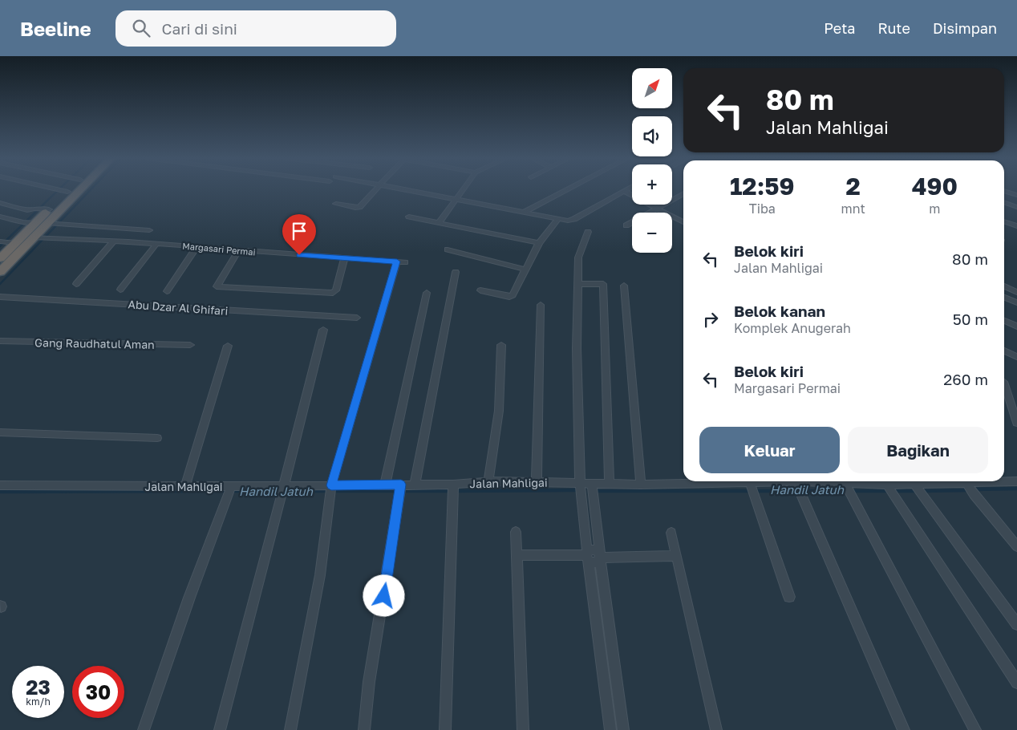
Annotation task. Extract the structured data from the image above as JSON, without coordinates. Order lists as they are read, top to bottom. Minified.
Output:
{"streets":{"street":["Margasari Permai","Abu Dzar Al Ghifari","Gang Raudhatul Aman","Jalan Mahligai"]},"crossings":[["Margasari Permai","Jalan Mahligai"]],"water":["Handil Jatuh"],"north":"top right","page":{"header":"Beeline","search":"Cari di sini","nav":["Peta","Rute","Disimpan"],"map_buttons":["+","−"],"turn":["80 m","Jalan Mahligai"],"eta":["12:59","Tiba","2","mnt","490","m"],"list":[{"name":"Belok kiri","note":"Jalan Mahligai","value":"80 m"},{"name":"Belok kanan","note":"Komplek Anugerah","value":"50 m"},{"name":"Belok kiri","note":"Margasari Permai","value":"260 m"}],"buttons":["Keluar","Bagikan"],"speed":"23 km/h","limit":"30"}}
